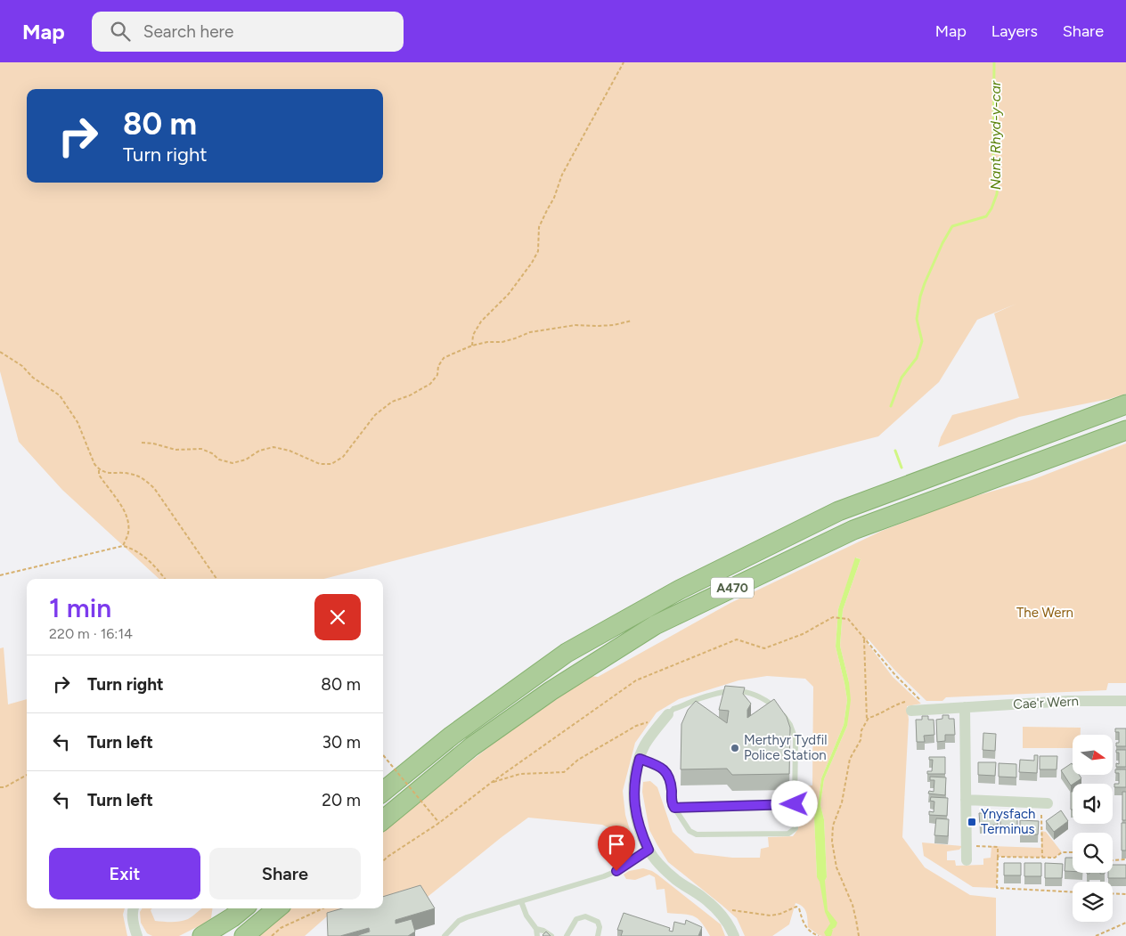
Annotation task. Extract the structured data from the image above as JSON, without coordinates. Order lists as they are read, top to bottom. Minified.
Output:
{"streets":{"highway":["A470"],"street":["Cae'r Wern"]},"water":["Nant Rhyd-y-car"],"parks":["The Wern"],"places":{"other":["Merthyr Tydfil Police Station"],"transit":["Ynysfach Terminus"]},"north":"right","page":{"header":"Map","search":"Search here","nav":["Map","Layers","Share"],"turn":["80 m","Turn right"],"heading":["1 min","220 m · 16:14"],"list":[{"name":"Turn right","value":"80 m"},{"name":"Turn left","value":"30 m"},{"name":"Turn left","value":"20 m"}],"buttons":["Exit","Share"]}}
